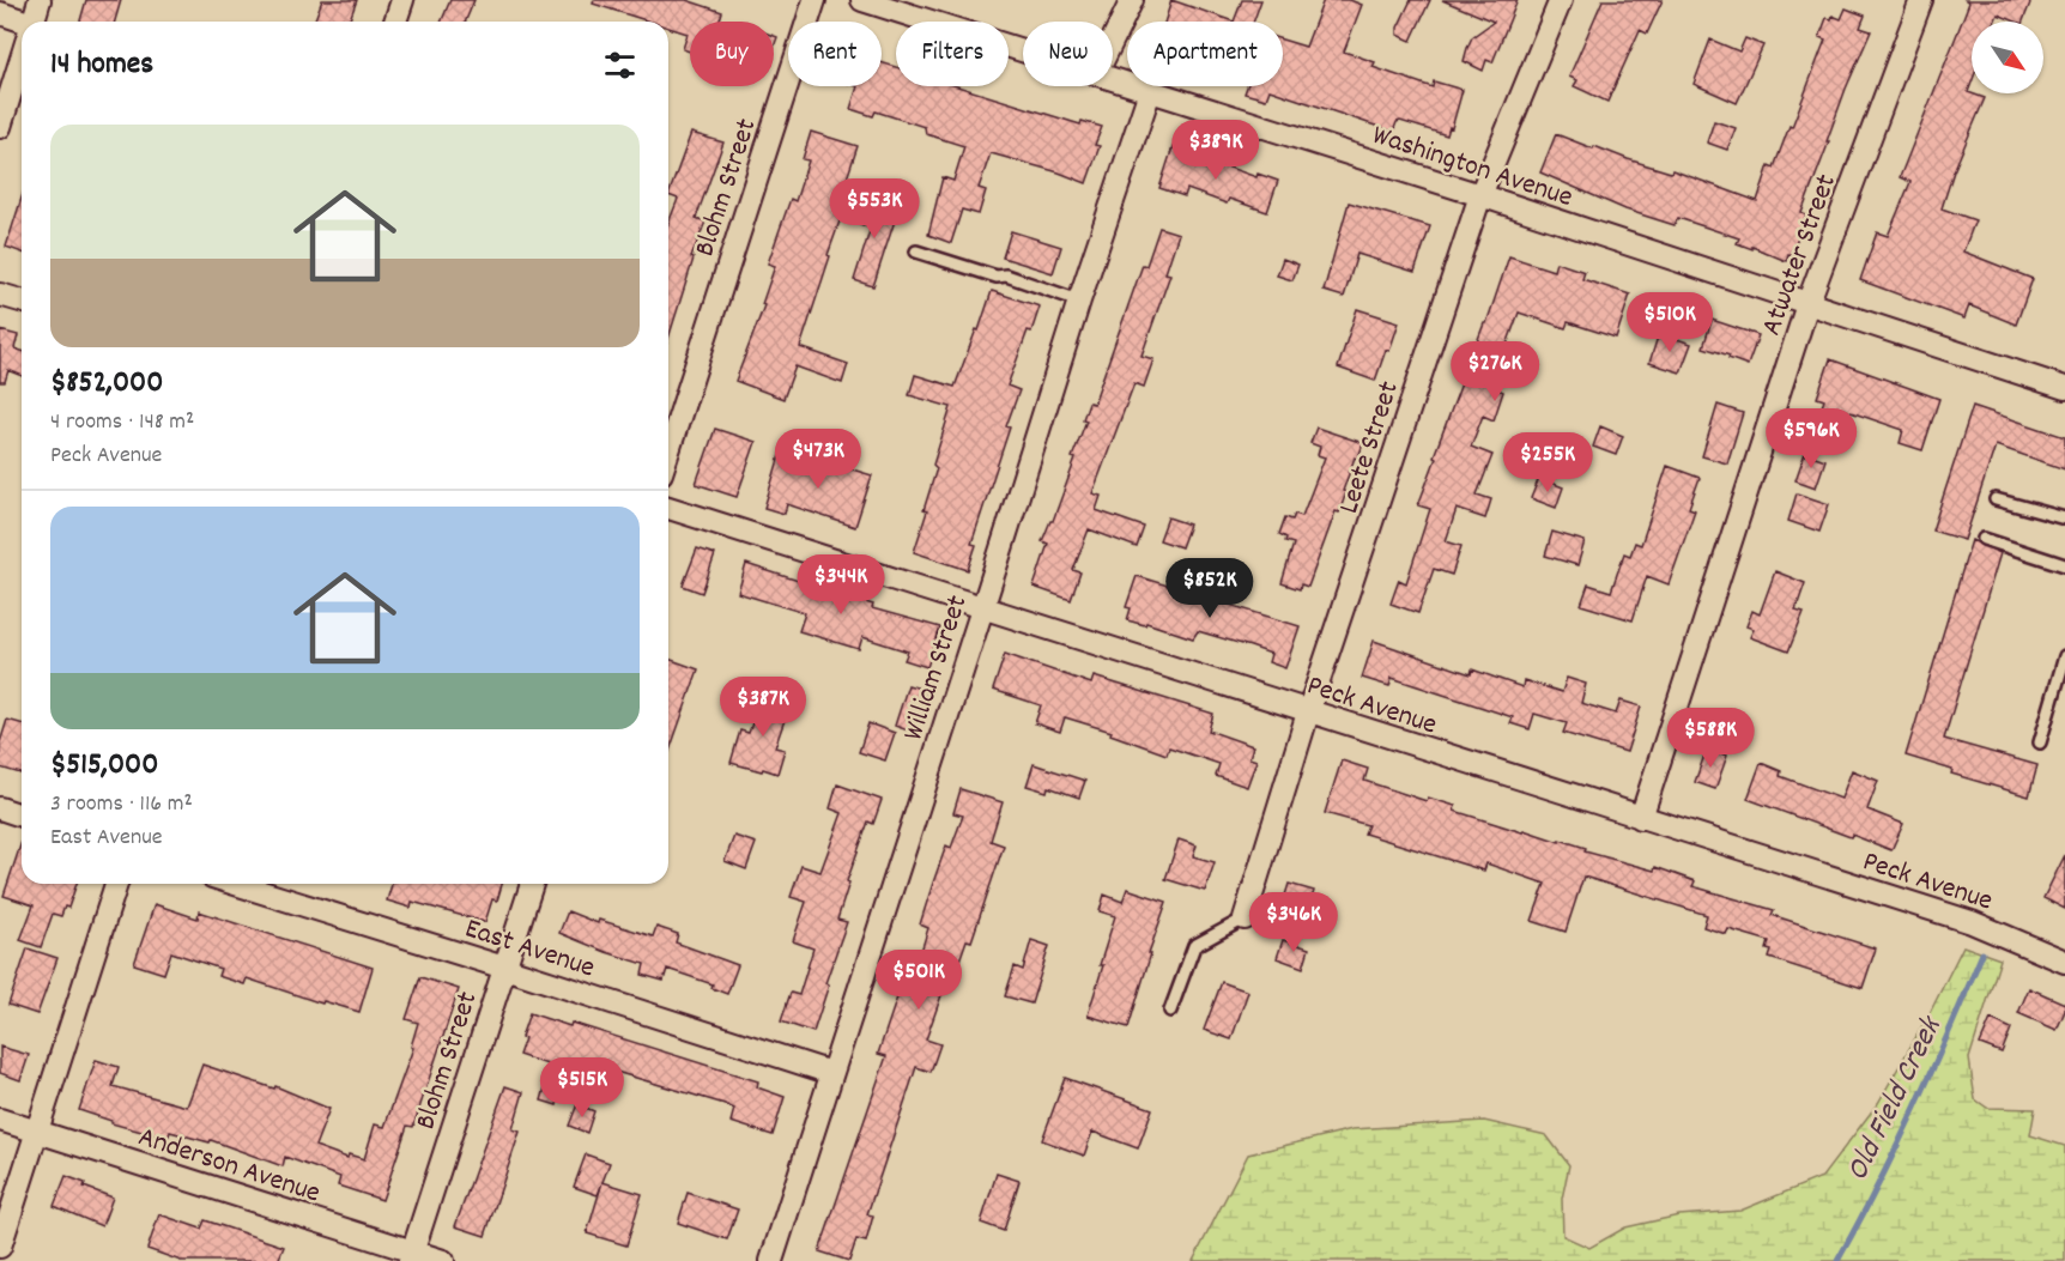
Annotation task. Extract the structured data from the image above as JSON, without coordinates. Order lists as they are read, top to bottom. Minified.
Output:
{"streets":{"street":["Washington Avenue","Blohm Street","Atwater Street","Leete Street","William Street","Peck Avenue","East Avenue","Anderson Avenue"]},"crossings":[["Washington Avenue","Atwater Street"],["Washington Avenue","Leete Street"],["Washington Avenue","William Street"],["Blohm Street","East Avenue"],["Blohm Street","Anderson Avenue"],["Atwater Street","Peck Avenue"],["Leete Street","Peck Avenue"],["William Street","Peck Avenue"],["William Street","East Avenue"]],"water":["Old Field Creek"],"north":"bottom right","page":{"chip":["Buy","Rent","Filters","New","Apartment"],"heading":"14 homes","list":[{"name":"$852,000","note":"4 rooms · 148 m² · Peck Avenue"},{"name":"$515,000","note":"3 rooms · 116 m² · East Avenue"}],"price":["$389K","$553K","$510K","$276K","$596K","$473K","$255K","$344K","$852K","$387K","$588K","$346K","$501K","$515K"]}}
